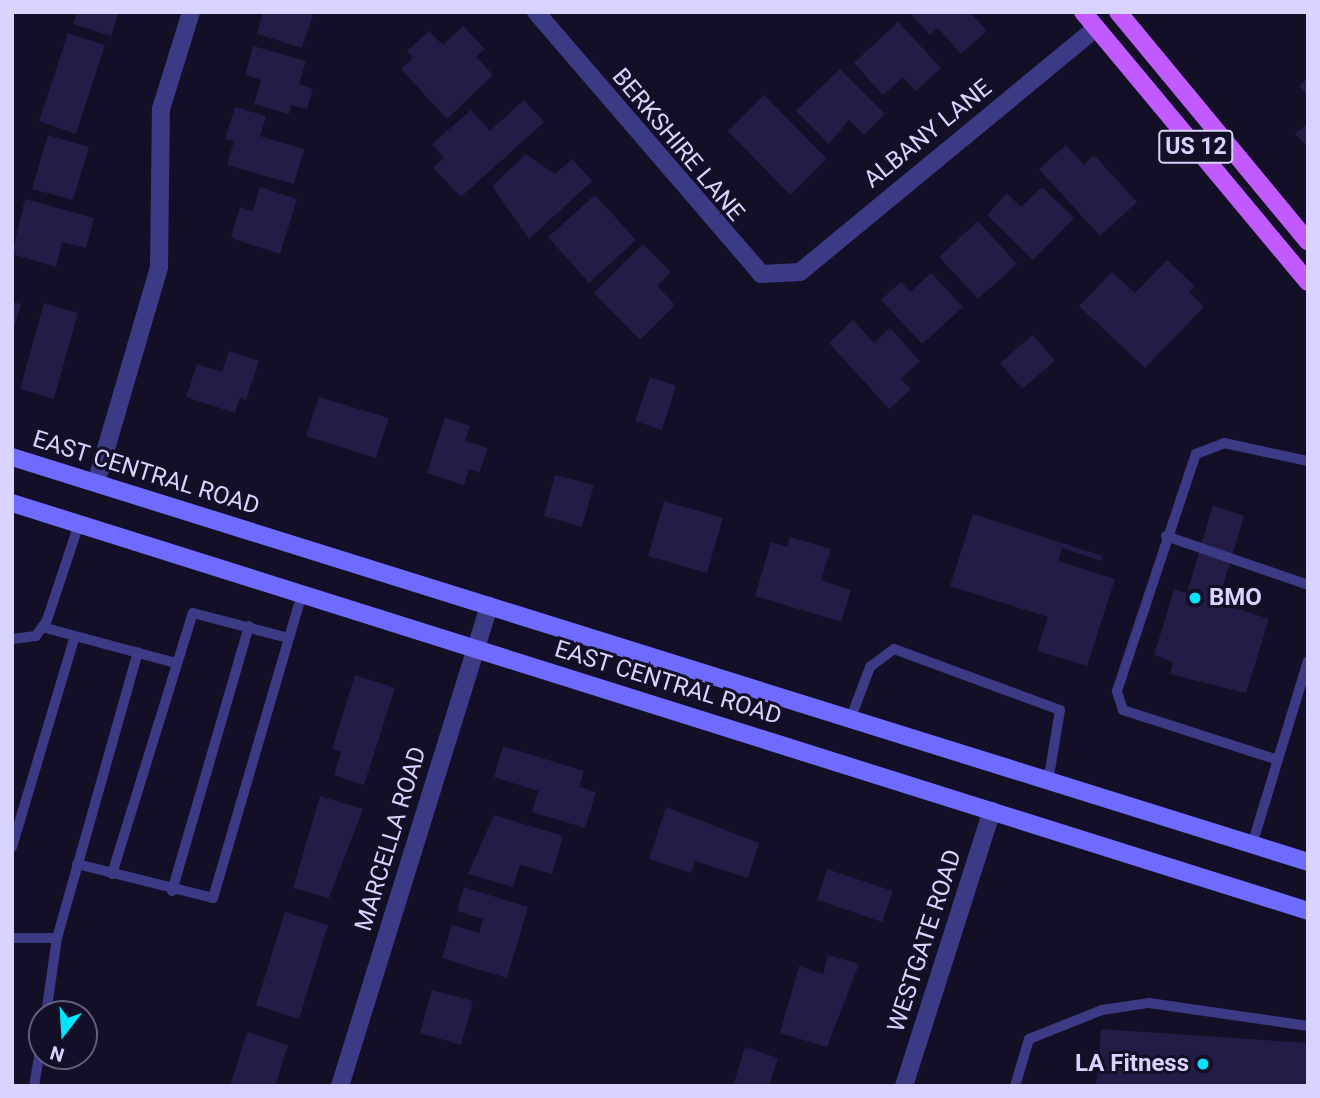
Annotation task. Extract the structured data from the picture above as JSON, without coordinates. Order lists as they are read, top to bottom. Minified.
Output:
{"streets":{"main road":["US 12","EAST CENTRAL ROAD"],"street":["ALBANY LANE","BERKSHIRE LANE","MARCELLA ROAD","WESTGATE ROAD"]},"crossings":[["ALBANY LANE","BERKSHIRE LANE"],["EAST CENTRAL ROAD","MARCELLA ROAD"],["EAST CENTRAL ROAD","WESTGATE ROAD"]],"places":["BMO","LA Fitness"],"north":"bottom"}
